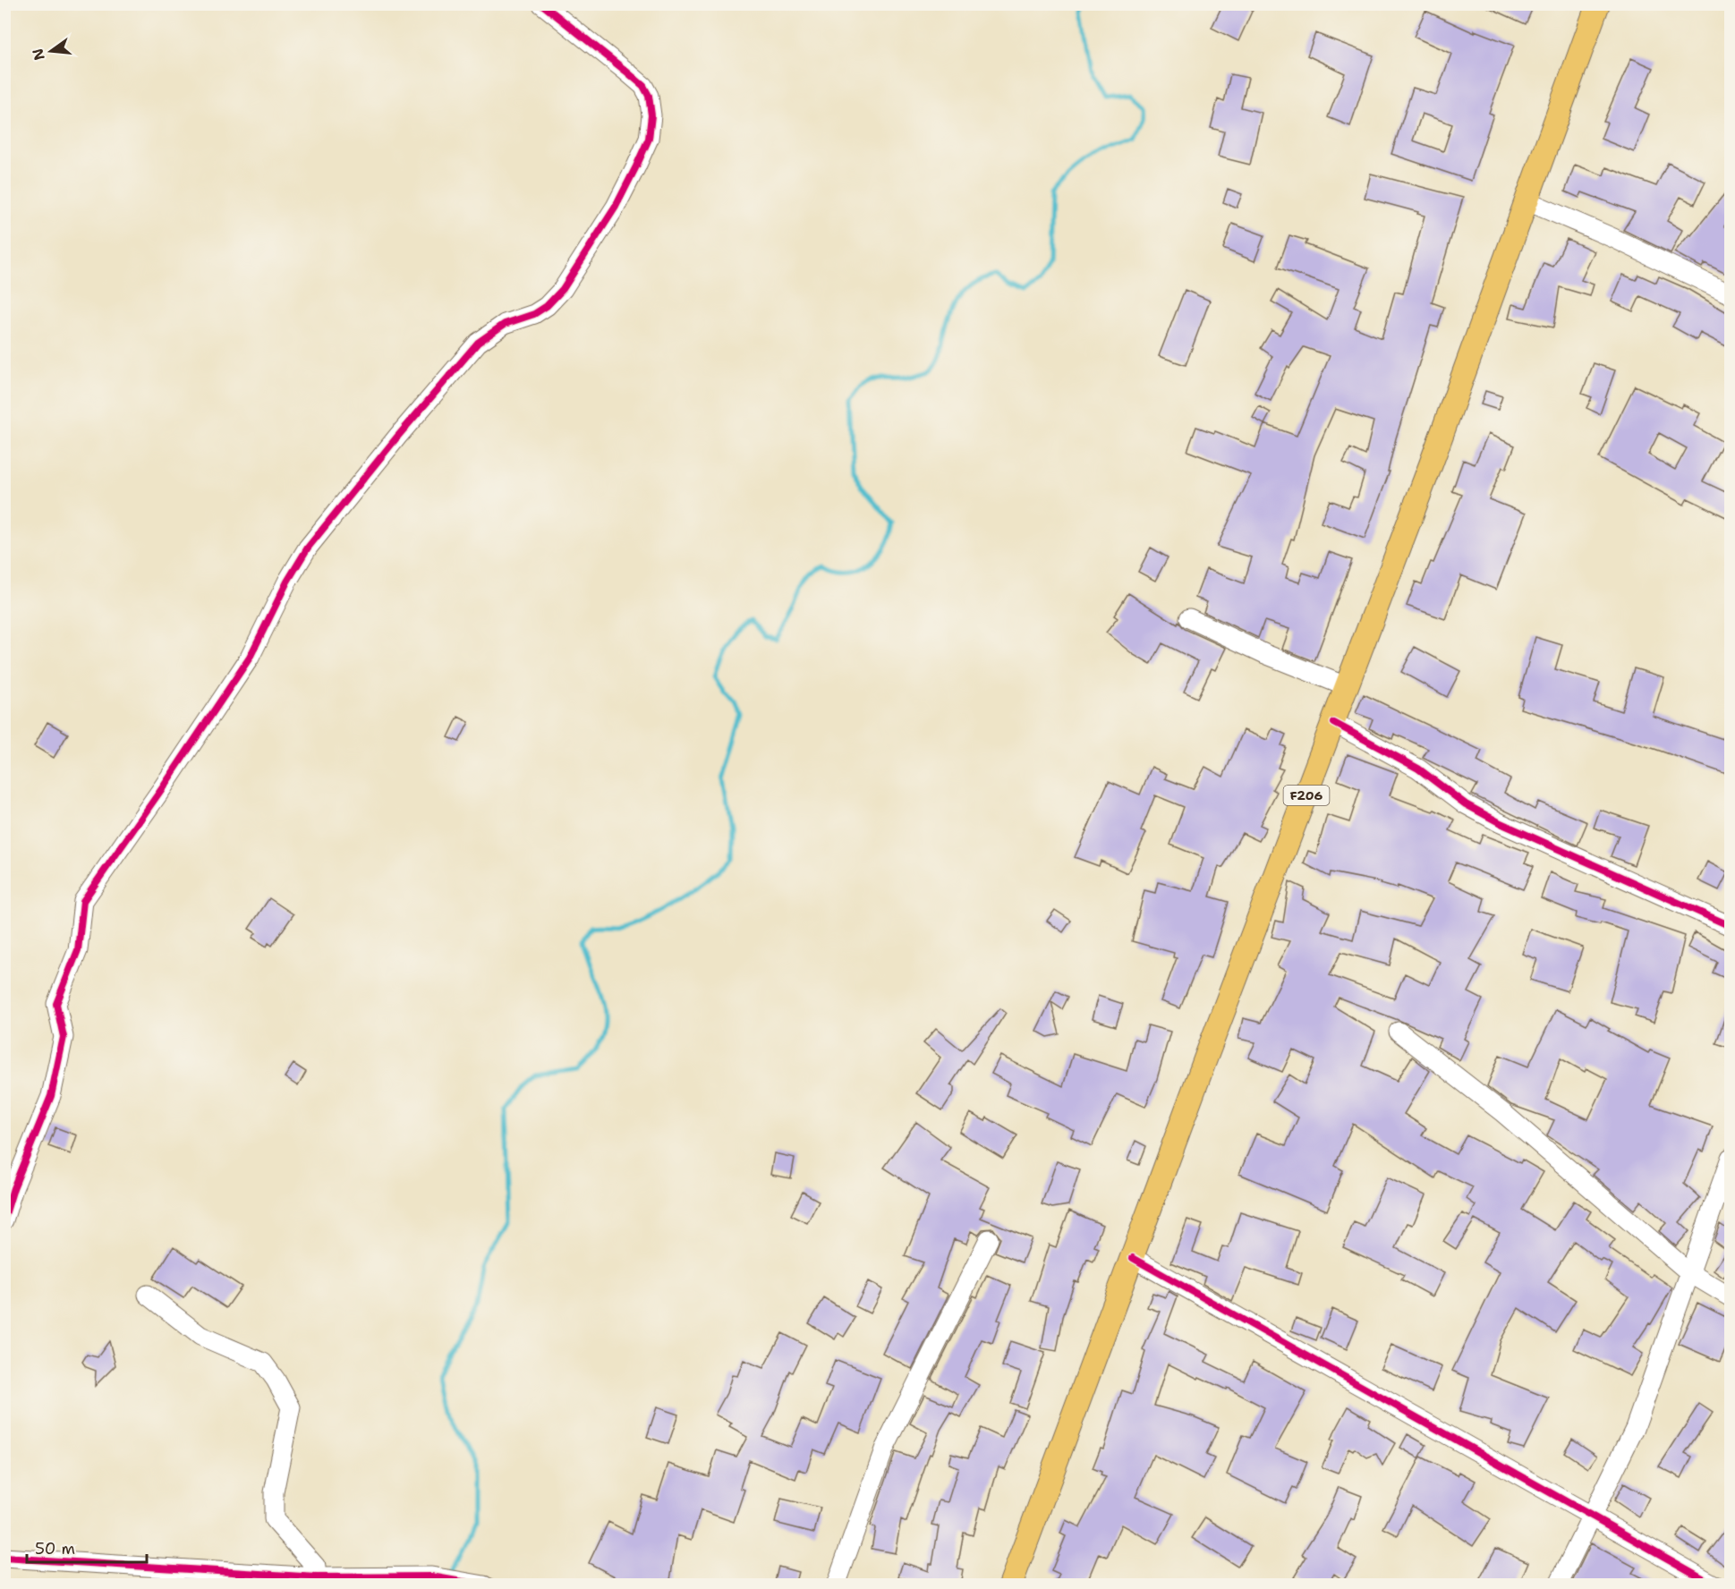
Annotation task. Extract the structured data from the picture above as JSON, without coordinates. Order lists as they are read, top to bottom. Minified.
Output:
{"streets":{"main road":["F206"]},"scale_bar":"50 m","north":"left"}
